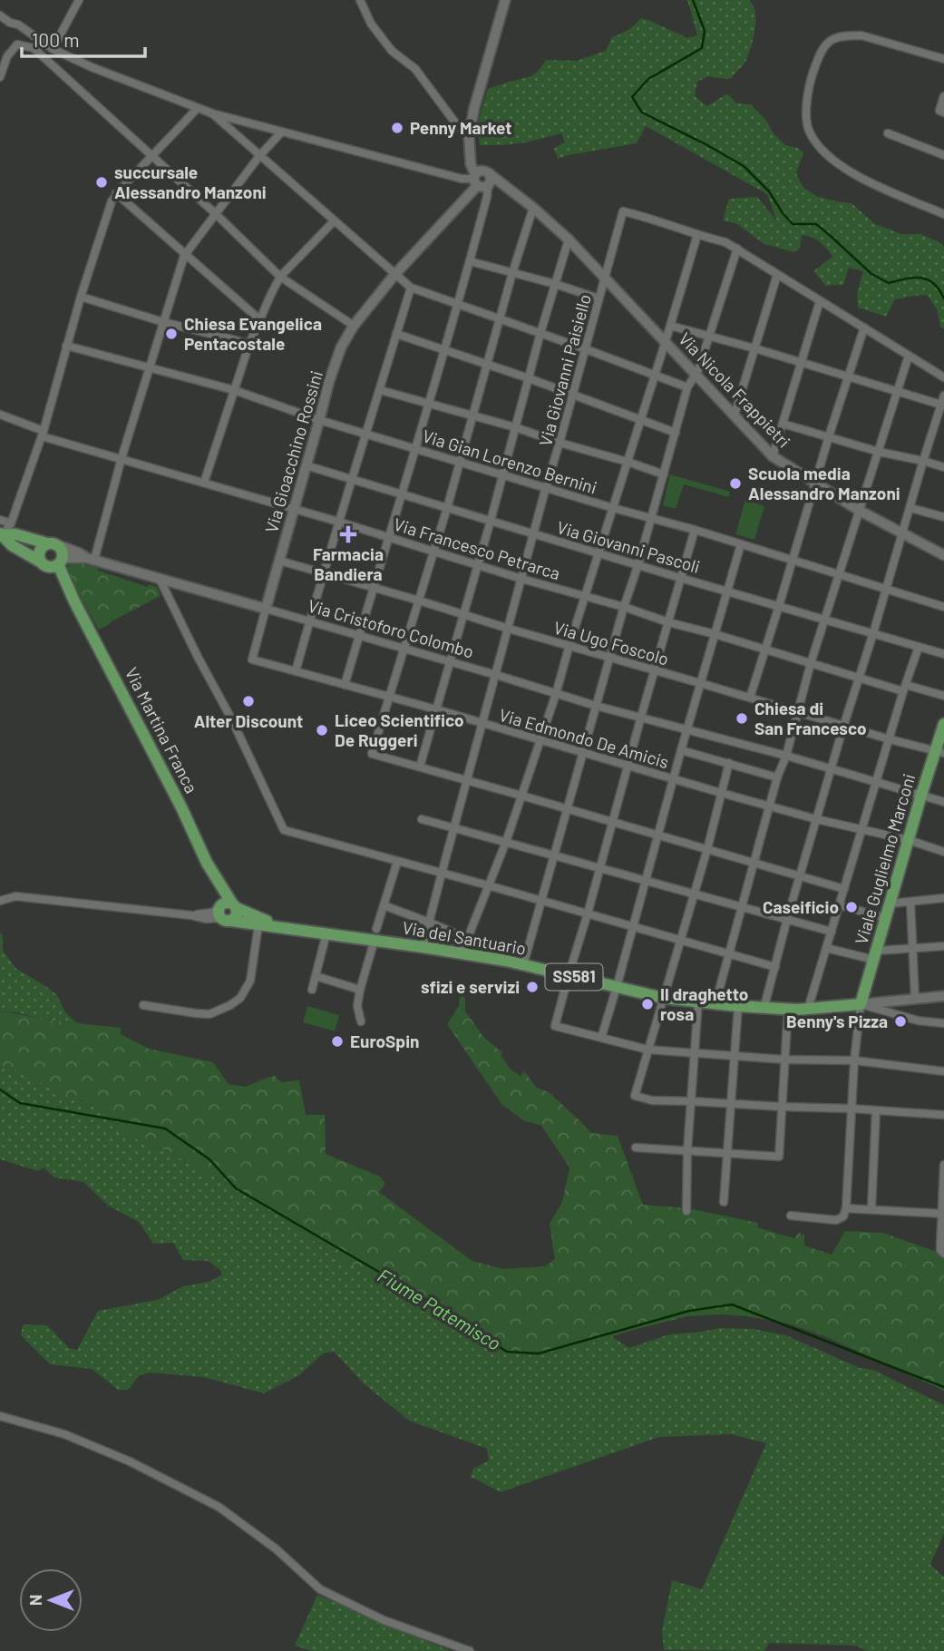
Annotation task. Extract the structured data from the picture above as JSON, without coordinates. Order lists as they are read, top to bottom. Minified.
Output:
{"streets":{"main road":["Via Martina Franca","Viale Guglielmo Marconi","Via del Santuario","SS581"],"street":["Via Giovanni Paisiello","Via Nicola Frappietri","Via Gioacchino Rossini","Via Gian Lorenzo Bernini","Via Giovanni Pascoli","Via Francesco Petrarca","Via Cristoforo Colombo","Via Ugo Foscolo","Via Edmondo De Amicis"]},"crossings":[["Via Giovanni Paisiello","Via Nicola Frappietri"],["Via Giovanni Paisiello","Via Gian Lorenzo Bernini"],["Via Giovanni Paisiello","Via Giovanni Pascoli"],["Via Giovanni Paisiello","Via Francesco Petrarca"],["Via Giovanni Paisiello","Via Cristoforo Colombo"],["Via Giovanni Paisiello","Via Ugo Foscolo"],["Via Giovanni Paisiello","Via Edmondo De Amicis"],["Via Giovanni Paisiello","Via del Santuario"],["Via Nicola Frappietri","Via Gioacchino Rossini"],["Via Gioacchino Rossini","Via Gian Lorenzo Bernini"],["Via Gioacchino Rossini","Via Giovanni Pascoli"],["Via Gioacchino Rossini","Via Francesco Petrarca"],["Via Gioacchino Rossini","Via Cristoforo Colombo"],["Via Gioacchino Rossini","Via Ugo Foscolo"],["Via Gioacchino Rossini","Via Edmondo De Amicis"],["Via Cristoforo Colombo","Via Martina Franca"],["Via Cristoforo Colombo","Viale Guglielmo Marconi"],["Via Ugo Foscolo","Viale Guglielmo Marconi"],["Via Martina Franca","Via del Santuario"],["Via Edmondo De Amicis","Viale Guglielmo Marconi"],["Viale Guglielmo Marconi","Via del Santuario"]],"water":["Fiume Patemisco"],"places":{"other":["Penny Market","succursale Alessandro Manzoni","Chiesa Evangelica Pentacostale","Scuola media Alessandro Manzoni","Alter Discount","Chiesa di San Francesco","Liceo Scientifico De Ruggeri","Caseificio","sfizi e servizi","Il draghetto rosa","Benny's Pizza","EuroSpin"],"health":["Farmacia Bandiera"]},"scale_bar":"100 m","north":"left"}
